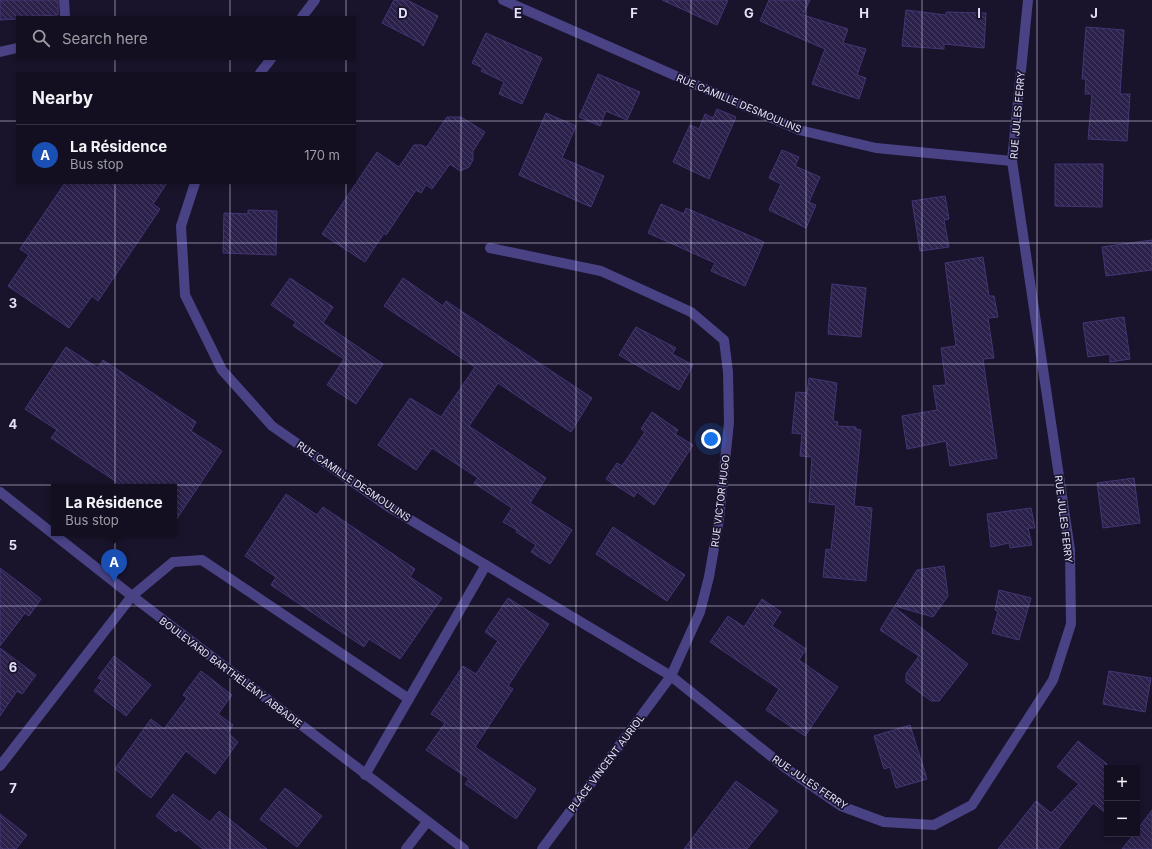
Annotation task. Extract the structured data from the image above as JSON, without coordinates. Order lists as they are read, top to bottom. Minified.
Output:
{"streets":{"street":["RUE CAMILLE DESMOULINS","RUE JULES FERRY","RUE VICTOR HUGO","BOULEVARD BARTHÉLÉMY ABBADIE","PLACE VINCENT AURIOL"]},"crossings":[["RUE CAMILLE DESMOULINS","RUE JULES FERRY"],["RUE CAMILLE DESMOULINS","RUE VICTOR HUGO"],["RUE CAMILLE DESMOULINS","PLACE VINCENT AURIOL"],["RUE JULES FERRY","RUE VICTOR HUGO"],["RUE JULES FERRY","PLACE VINCENT AURIOL"],["RUE VICTOR HUGO","PLACE VINCENT AURIOL"]],"page":{"search":"Search here","heading":"Nearby","list":[{"mark":"A","name":"La Résidence","note":"Bus stop","value":"170 m"}],"popup":["La Résidence","Bus stop"],"pins":"A","map_buttons":["+","−"]},"grid":{"columns":["D","E","F","G","H","I","J"],"rows":["3","4","5","6","7"]}}
